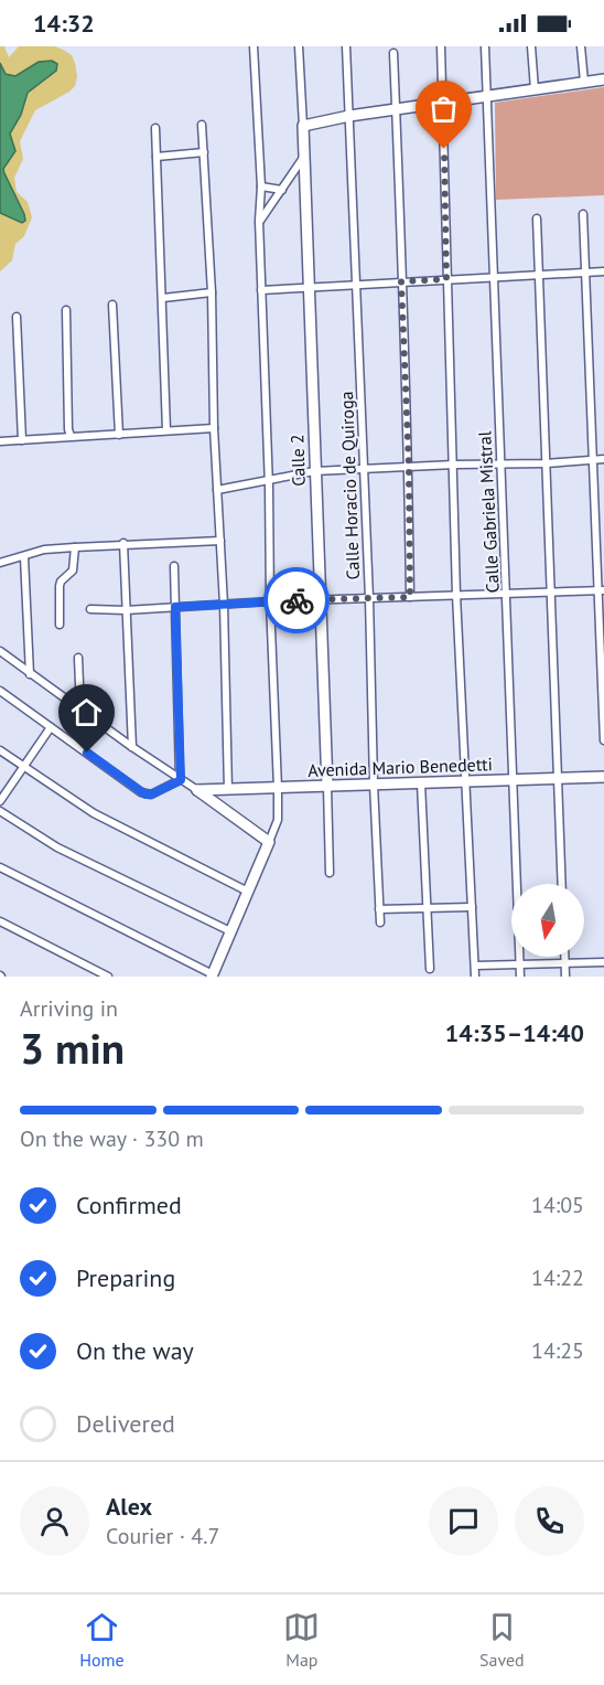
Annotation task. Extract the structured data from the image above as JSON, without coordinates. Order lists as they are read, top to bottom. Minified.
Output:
{"streets":{"street":["Calle 2","Calle Horacio de Quiroga","Calle Gabriela Mistral","Avenida Mario Benedetti"]},"crossings":[["Calle 2","Avenida Mario Benedetti"],["Calle Horacio de Quiroga","Avenida Mario Benedetti"],["Calle Gabriela Mistral","Avenida Mario Benedetti"]],"north":"bottom","page":{"status":"14:32","heading":["3 min","Arriving in","14:35–14:40"],"panel":["Alex","Courier · 4.7"],"bar":"On the way · 330 m","list":[["Confirmed","14:05"],["Preparing","14:22"],["On the way","14:25"],"Delivered"],"tabs":["Home","Map","Saved"]}}
